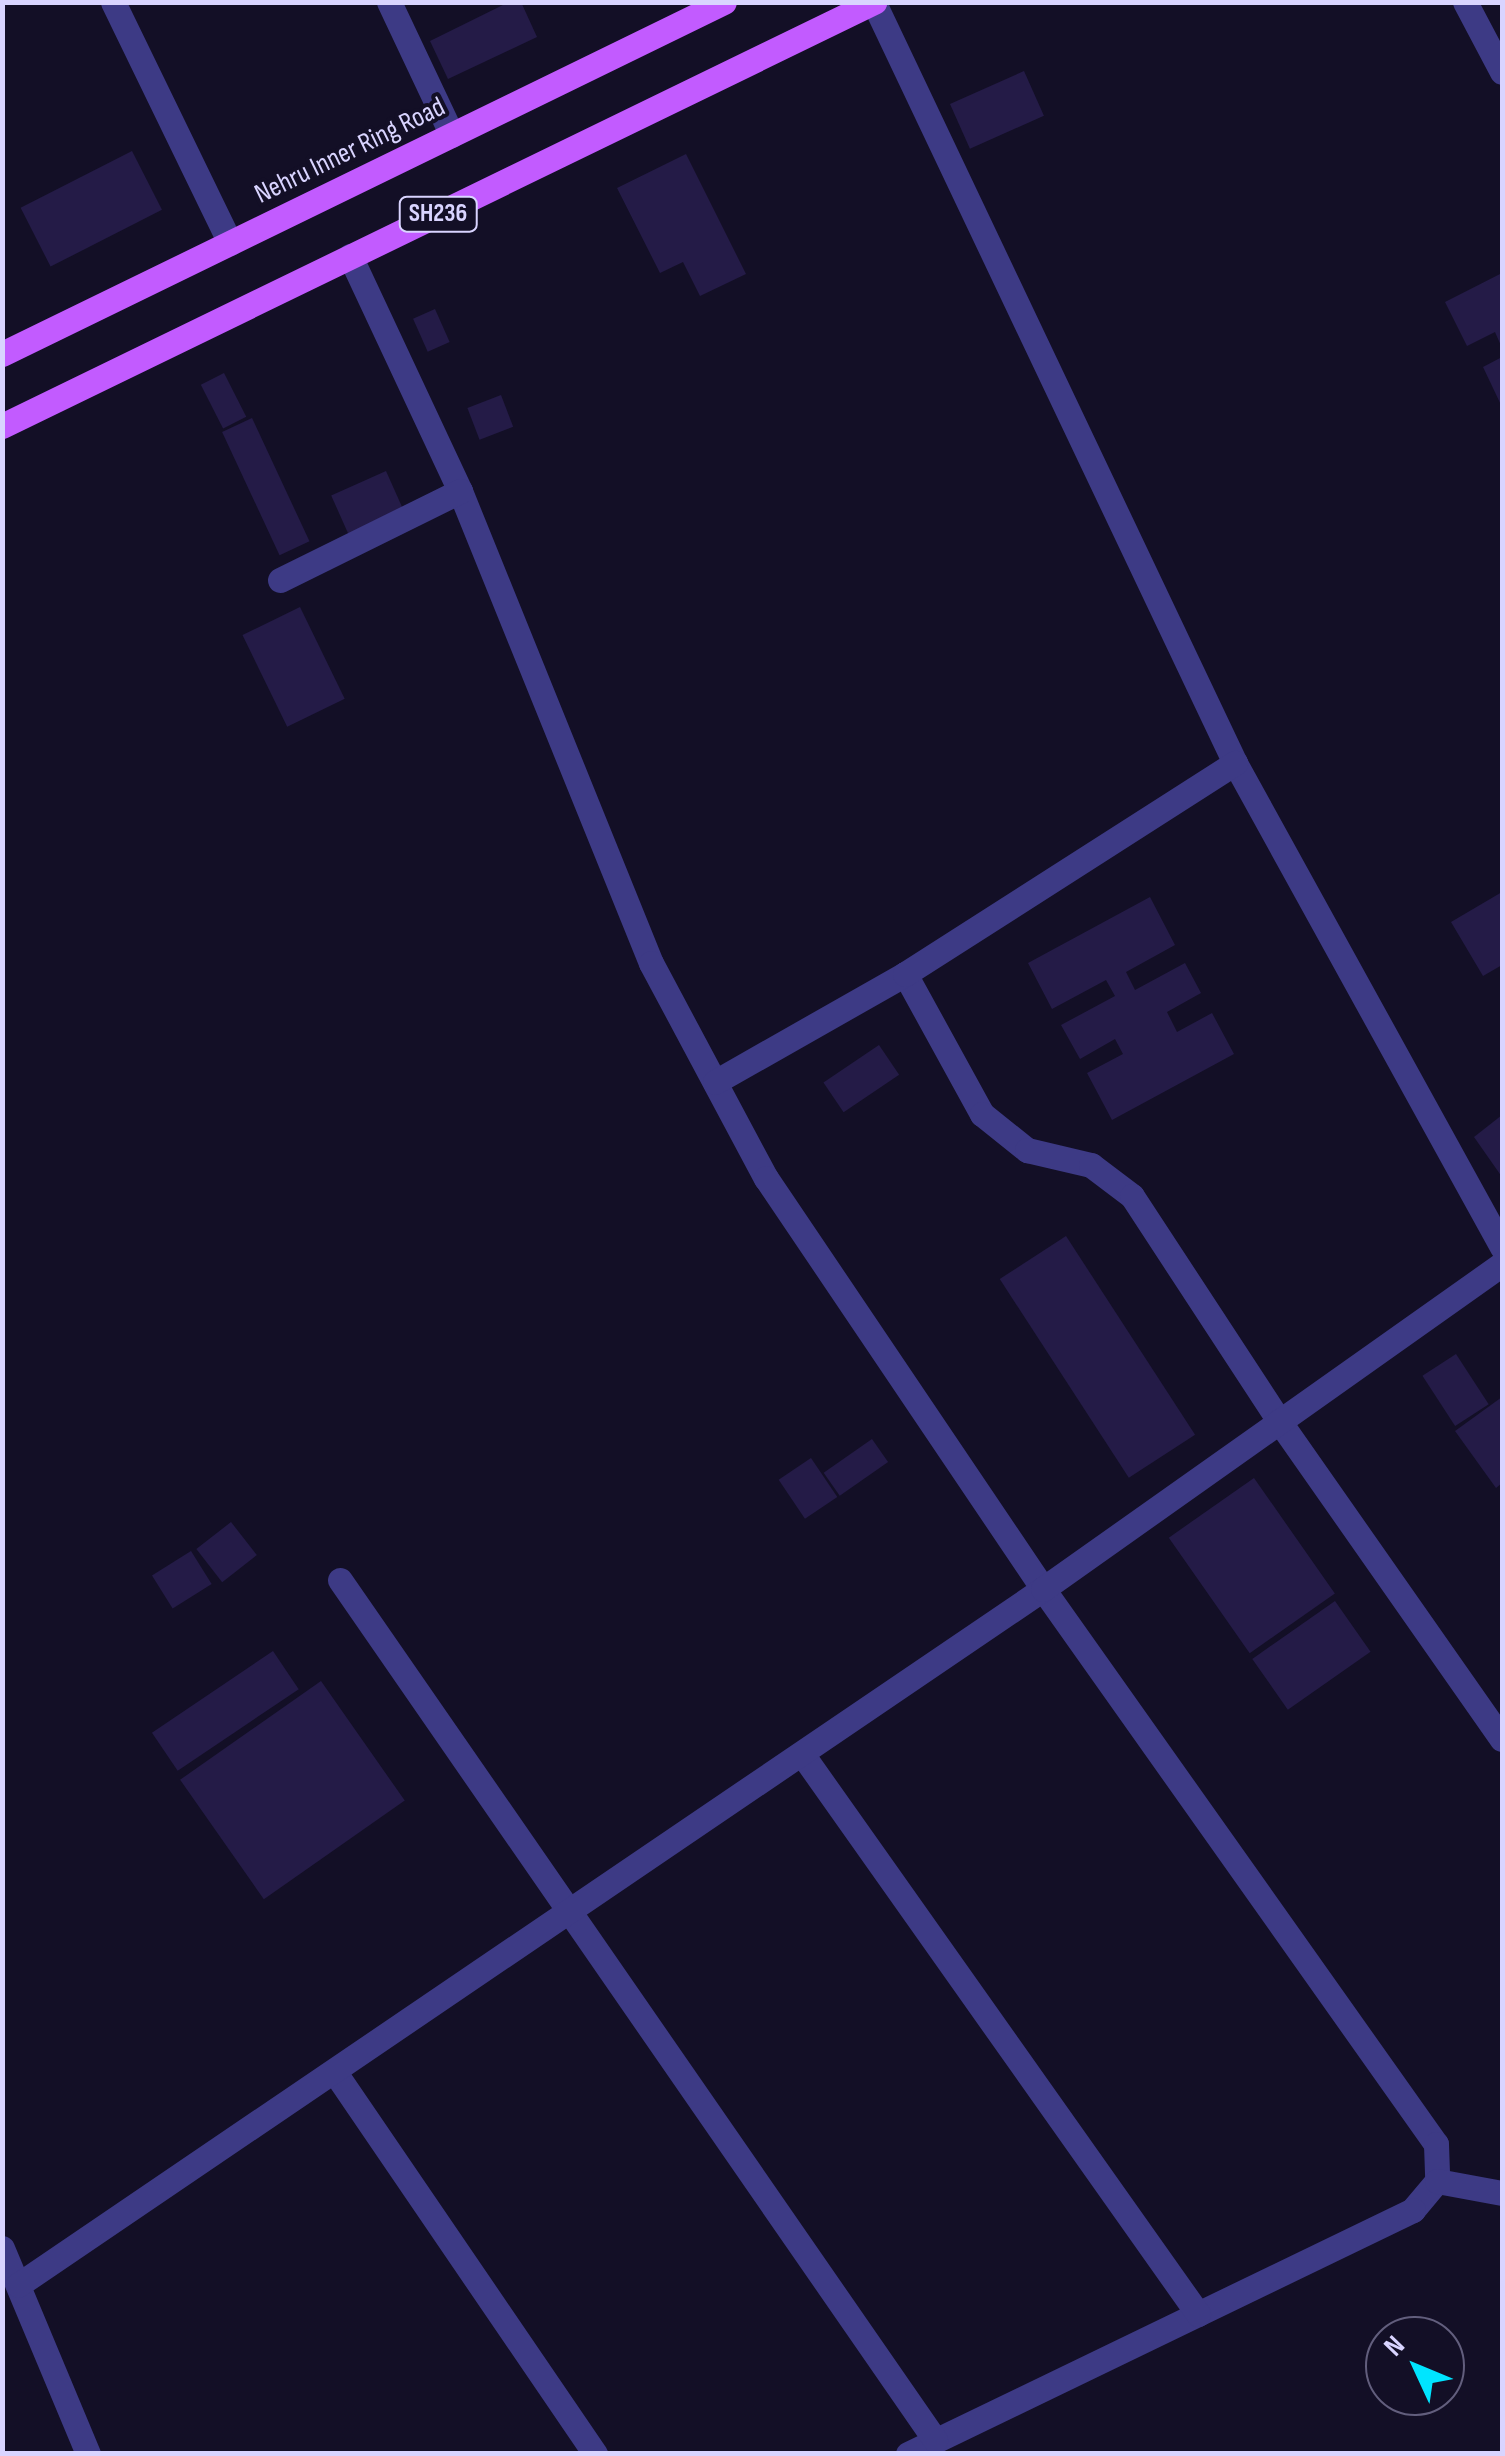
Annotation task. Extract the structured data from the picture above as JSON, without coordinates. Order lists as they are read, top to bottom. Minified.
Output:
{"streets":{"main road":["Nehru Inner Ring Road","SH236"]},"north":"top left"}
